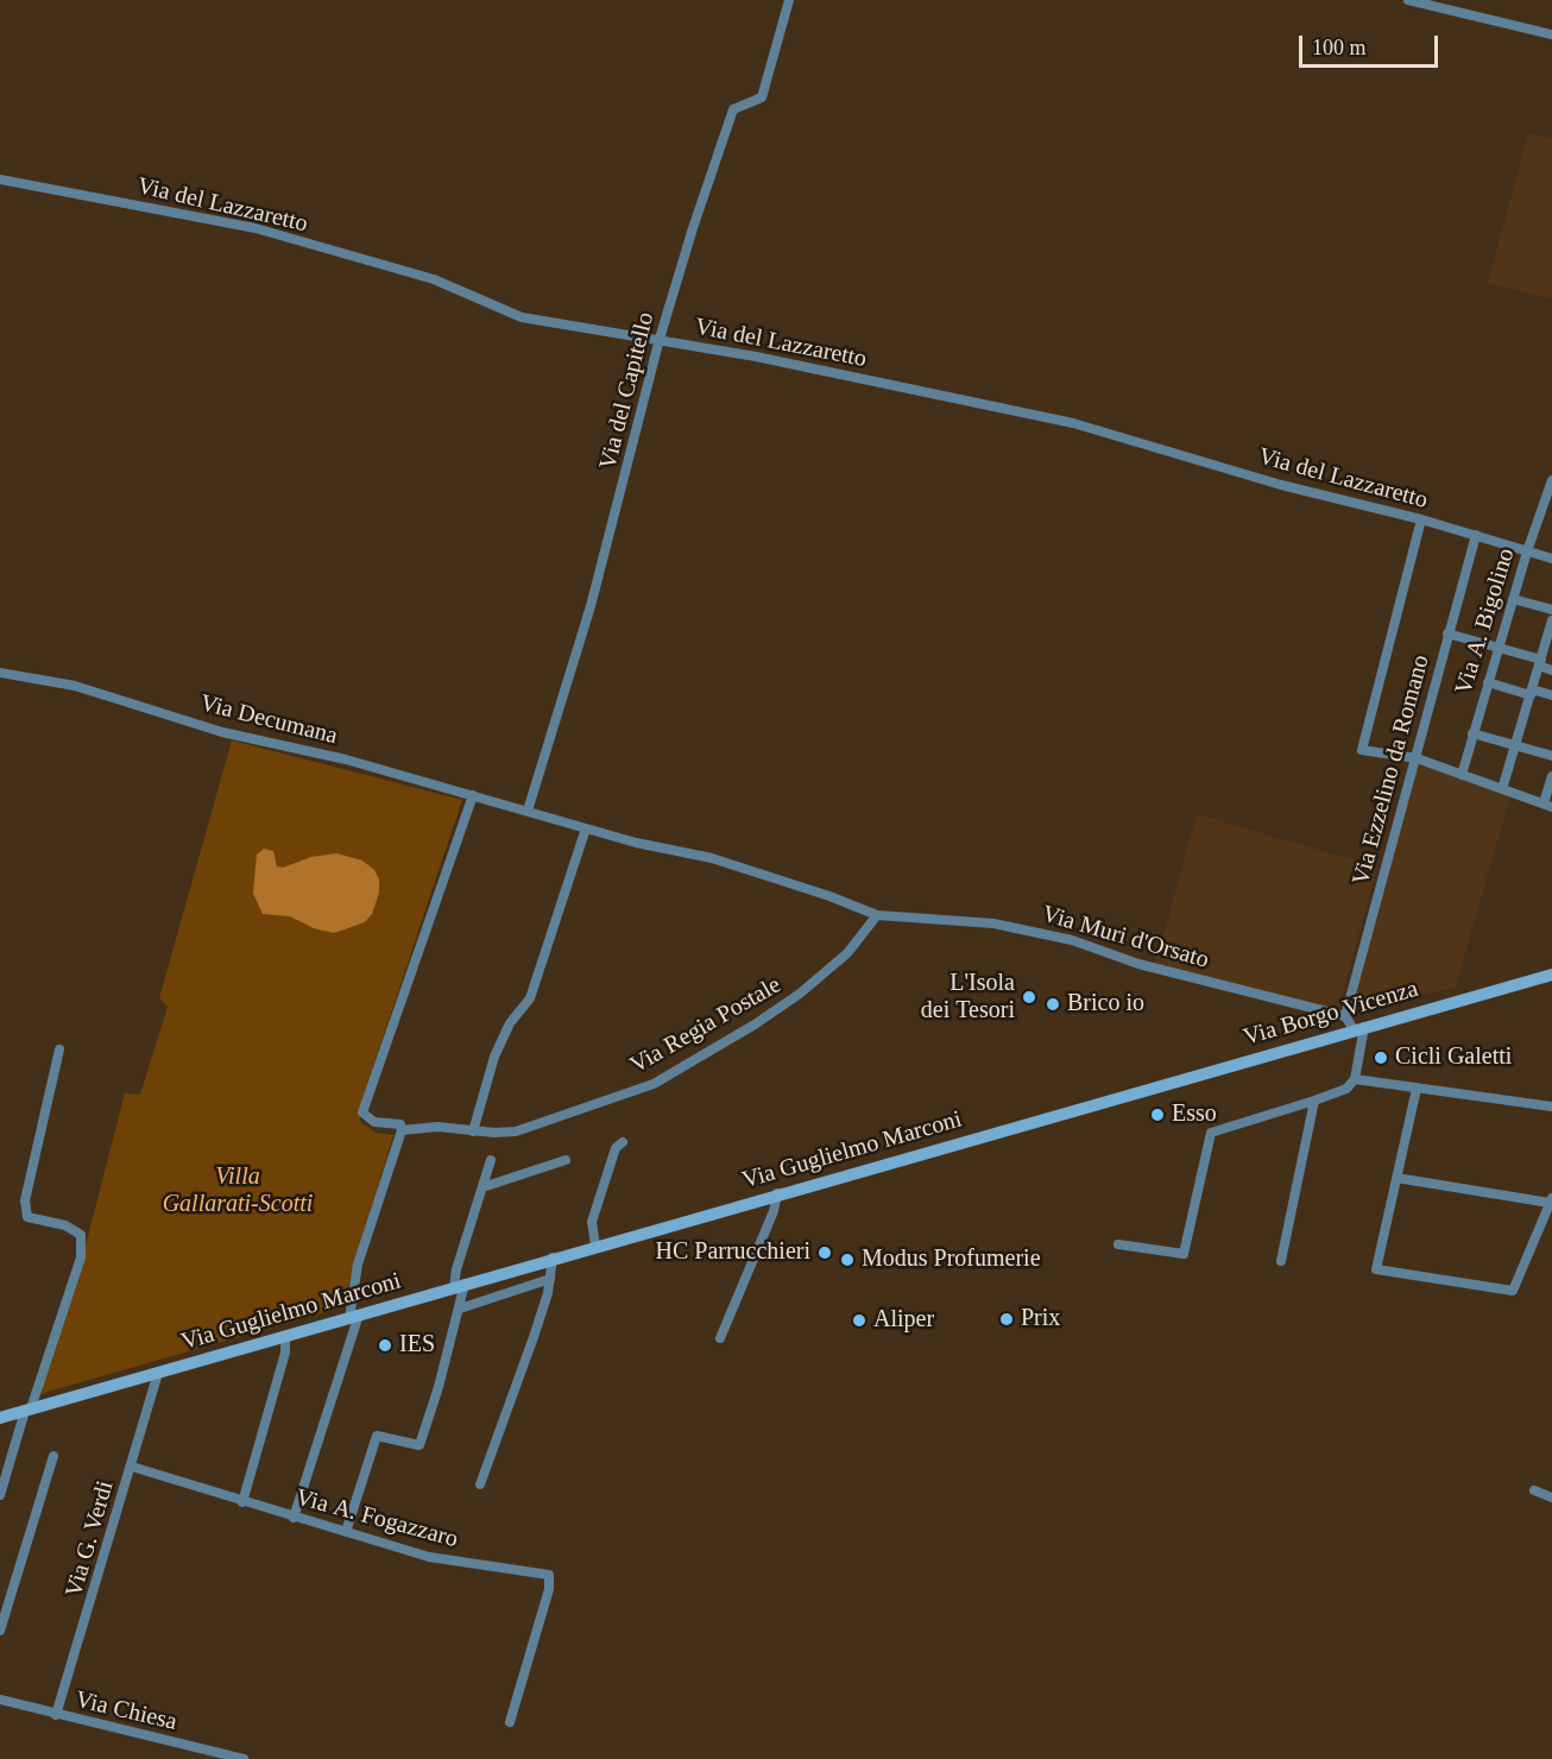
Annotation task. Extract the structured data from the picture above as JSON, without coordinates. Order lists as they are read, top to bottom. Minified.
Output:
{"streets":{"street":["Via del Lazzaretto","Via del Capitello","Via A. Bigolino","Via Decumana","Via Ezzelino da Romano","Via Muri d'Orsato","Via Borgo Vicenza","Via Regia Postale","Via Guglielmo Marconi","Via A. Fogazzaro","Via G. Verdi","Via Chiesa"]},"crossings":[["Via del Lazzaretto","Via del Capitello"],["Via del Lazzaretto","Via A. Bigolino"],["Via del Lazzaretto","Via Ezzelino da Romano"],["Via del Capitello","Via Decumana"],["Via Decumana","Via Muri d'Orsato"],["Via Decumana","Via Regia Postale"],["Via Ezzelino da Romano","Via Muri d'Orsato"],["Via Muri d'Orsato","Via Regia Postale"],["Via Borgo Vicenza","Via Guglielmo Marconi"],["Via Guglielmo Marconi","Via G. Verdi"],["Via A. Fogazzaro","Via G. Verdi"],["Via G. Verdi","Via Chiesa"]],"parks":["Villa Gallarati-Scotti"],"places":["L'Isola dei Tesori","Brico io","Cicli Galetti","Esso","HC Parrucchieri","Modus Profumerie","Prix","Aliper","IES"],"scale_bar":"100 m"}
